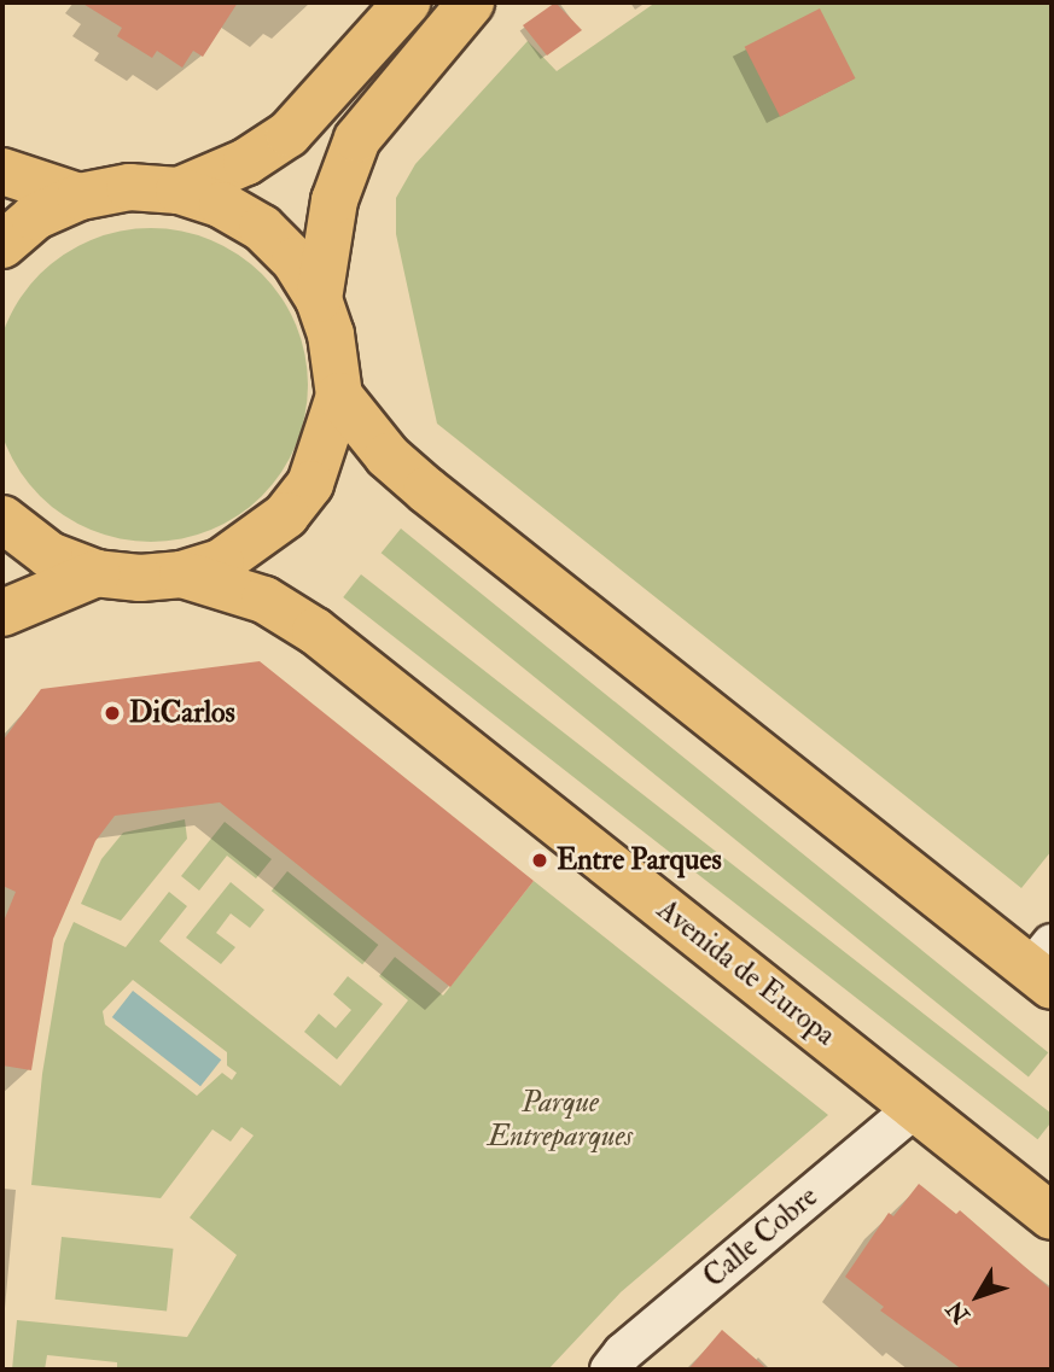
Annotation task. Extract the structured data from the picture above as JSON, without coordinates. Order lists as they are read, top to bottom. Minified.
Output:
{"streets":{"main road":["Avenida de Europa"],"street":["Calle Cobre"]},"crossings":[["Avenida de Europa","Calle Cobre"]],"parks":["Parque Entreparques"],"places":["DiCarlos","Entre Parques"],"north":"bottom left"}
